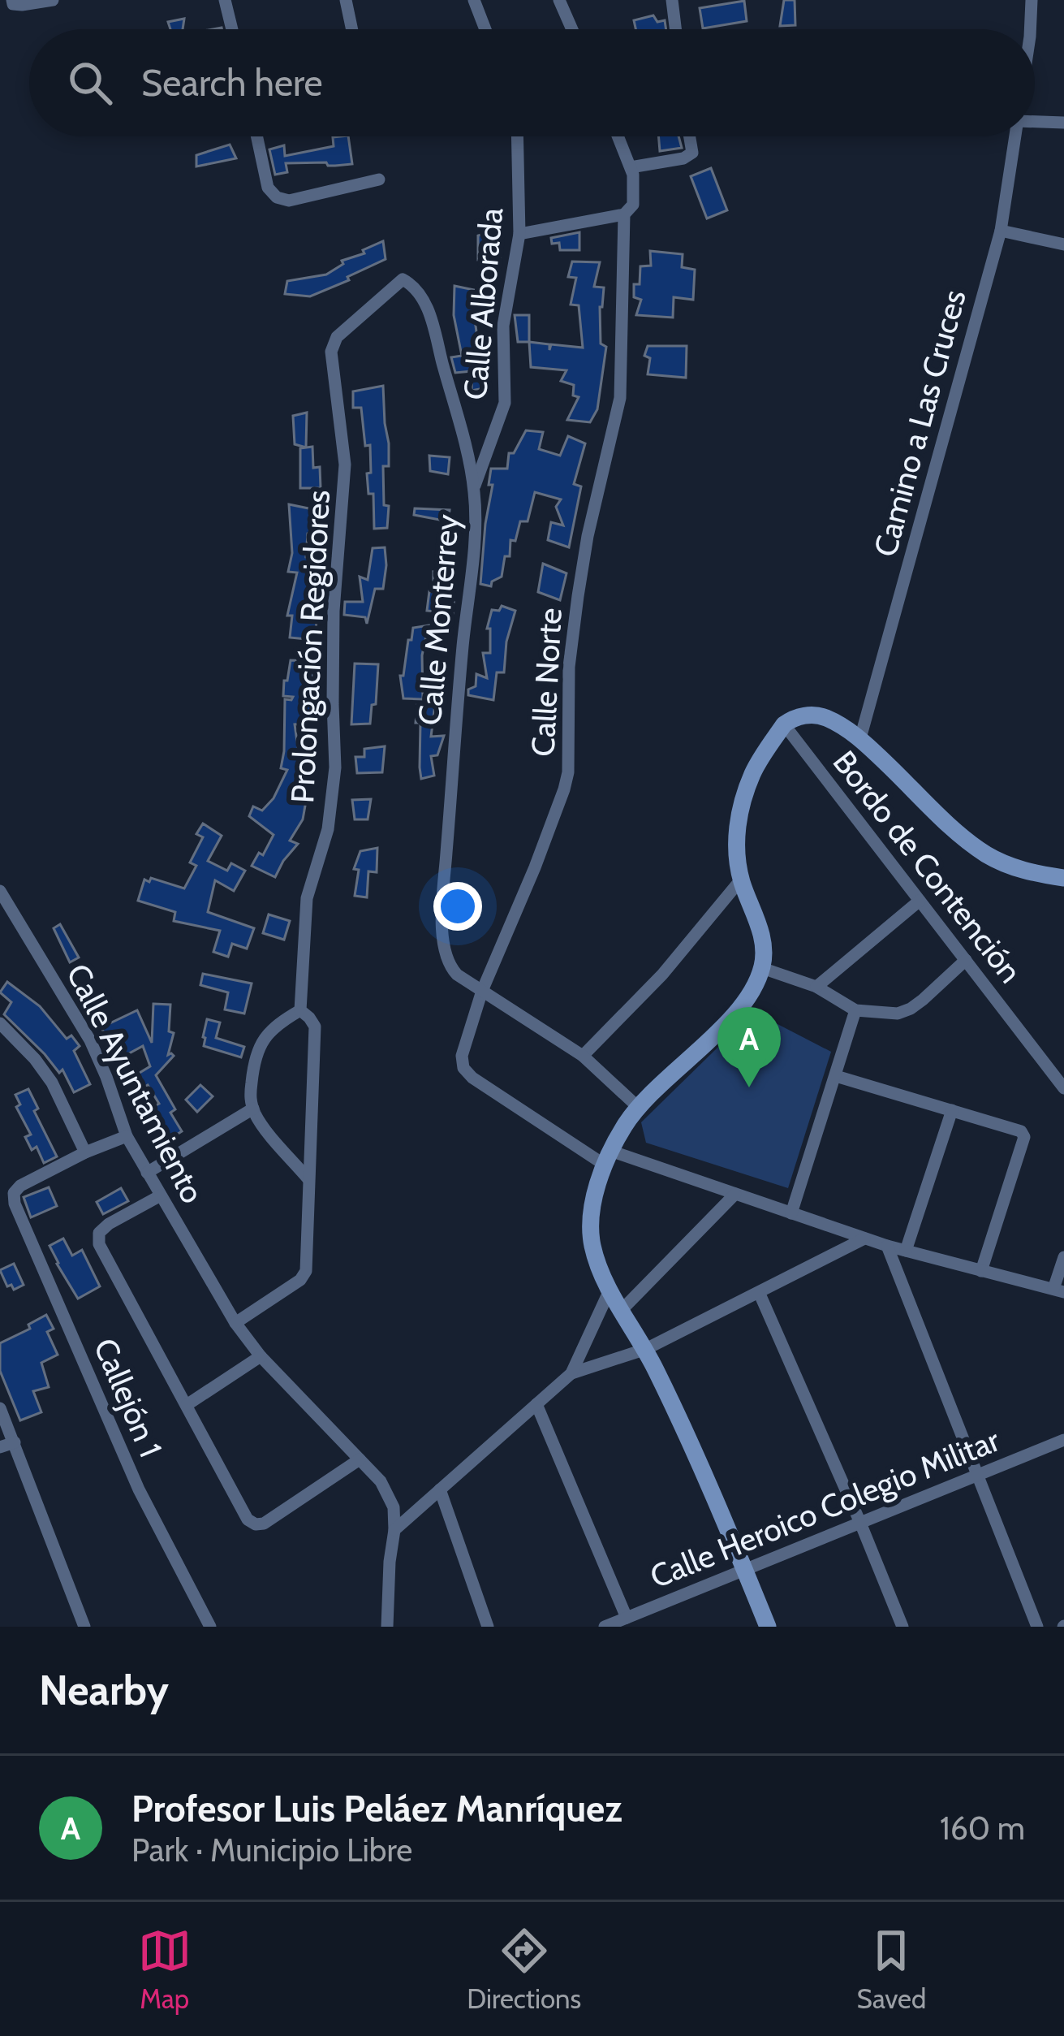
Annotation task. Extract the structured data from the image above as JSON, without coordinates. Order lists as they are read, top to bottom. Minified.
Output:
{"streets":{"street":["Calle Alborada","Camino a Las Cruces","Calle Monterrey","Prolongación Regidores","Calle Norte","Bordo de Contención","Calle Ayuntamiento","Callejón 1","Calle Heroico Colegio Militar"]},"crossings":[["Calle Alborada","Calle Monterrey"],["Calle Monterrey","Prolongación Regidores"],["Calle Monterrey","Calle Norte"],["Prolongación Regidores","Calle Ayuntamiento"]],"page":{"search":"Search here","pins":"A","heading":"Nearby","list":[{"mark":"A","name":"Profesor Luis Peláez Manríquez","note":"Park · Municipio Libre","value":"160 m"}],"nav":["Map","Directions","Saved"]}}
